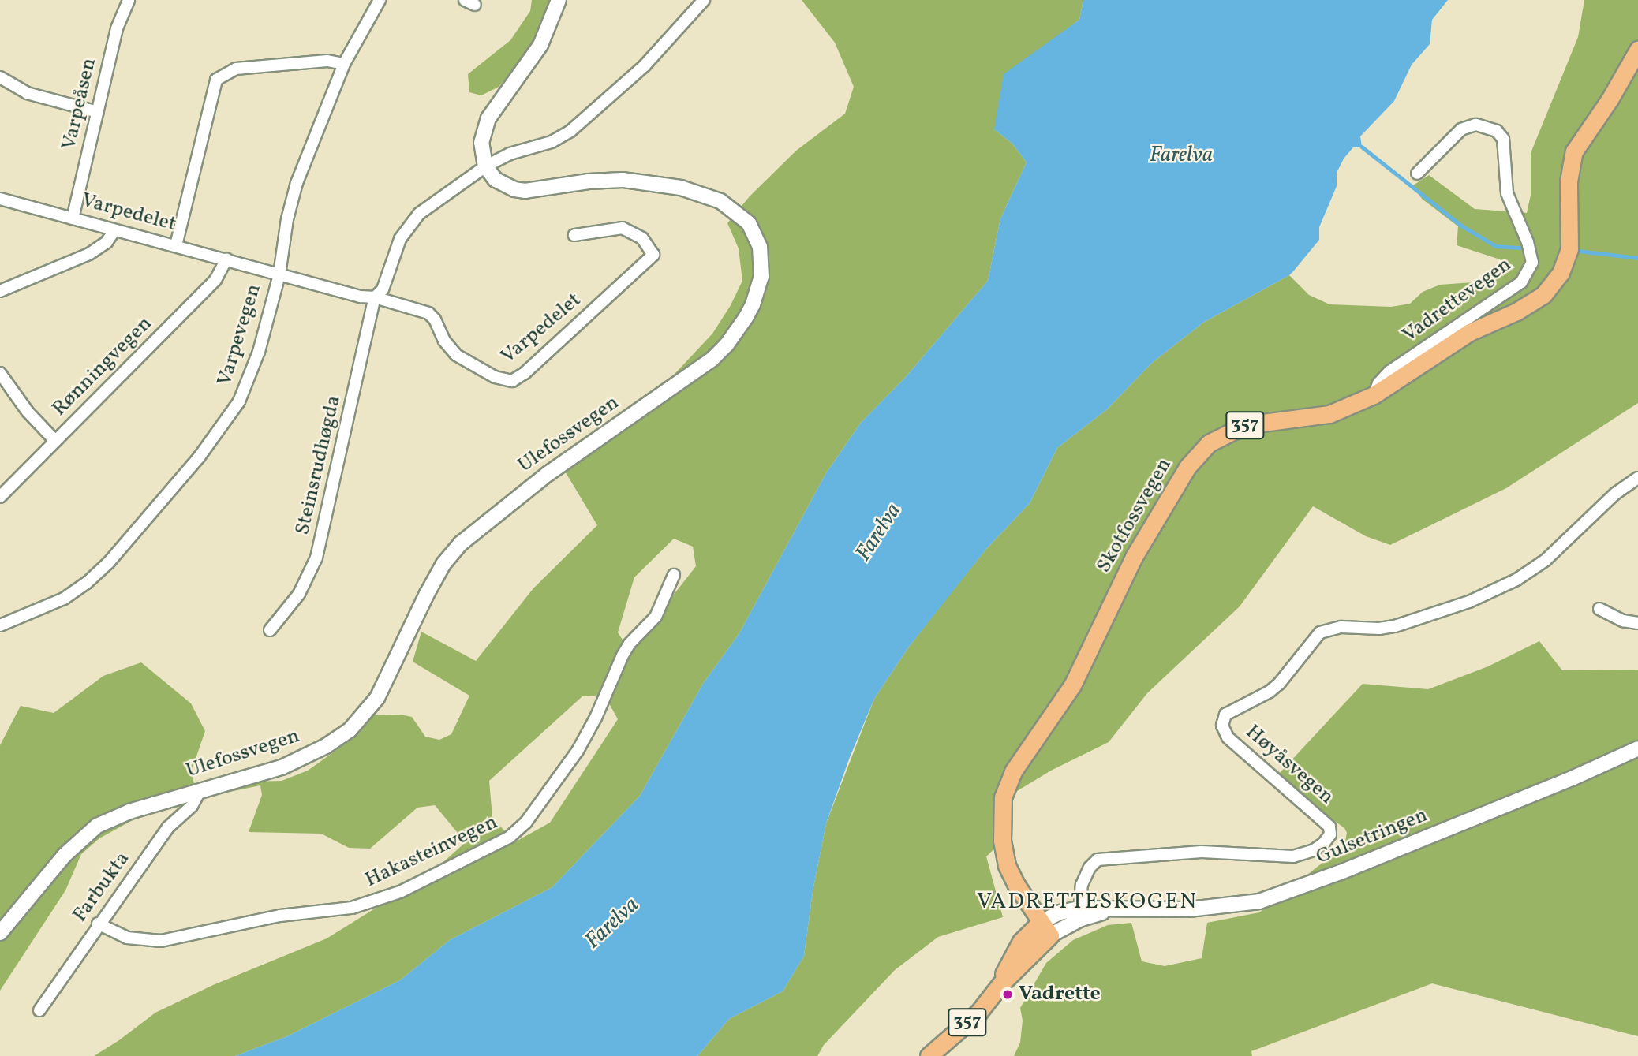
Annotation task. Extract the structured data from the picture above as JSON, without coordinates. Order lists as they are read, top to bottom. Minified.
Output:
{"streets":{"main road":["357","Skotfossvegen"],"street":["Varpeåsen","Varpedelet","Vadrettevegen","Varpevegen","Rønningvegen","Ulefossvegen","Steinsrudhøgda","Høyåsvegen","Gulsetringen","Hakasteinvegen","Farbukta"]},"crossings":[["Varpeåsen","Varpedelet"],["Varpedelet","Varpevegen"],["Varpedelet","Rønningvegen"],["Varpedelet","Steinsrudhøgda"],["Vadrettevegen","Skotfossvegen"],["357","Skotfossvegen"],["Ulefossvegen","Farbukta"],["Høyåsvegen","Gulsetringen"],["Hakasteinvegen","Farbukta"]],"districts":["VADRETTESKOGEN"],"water":["Farelva"],"places":["Vadrette"]}
